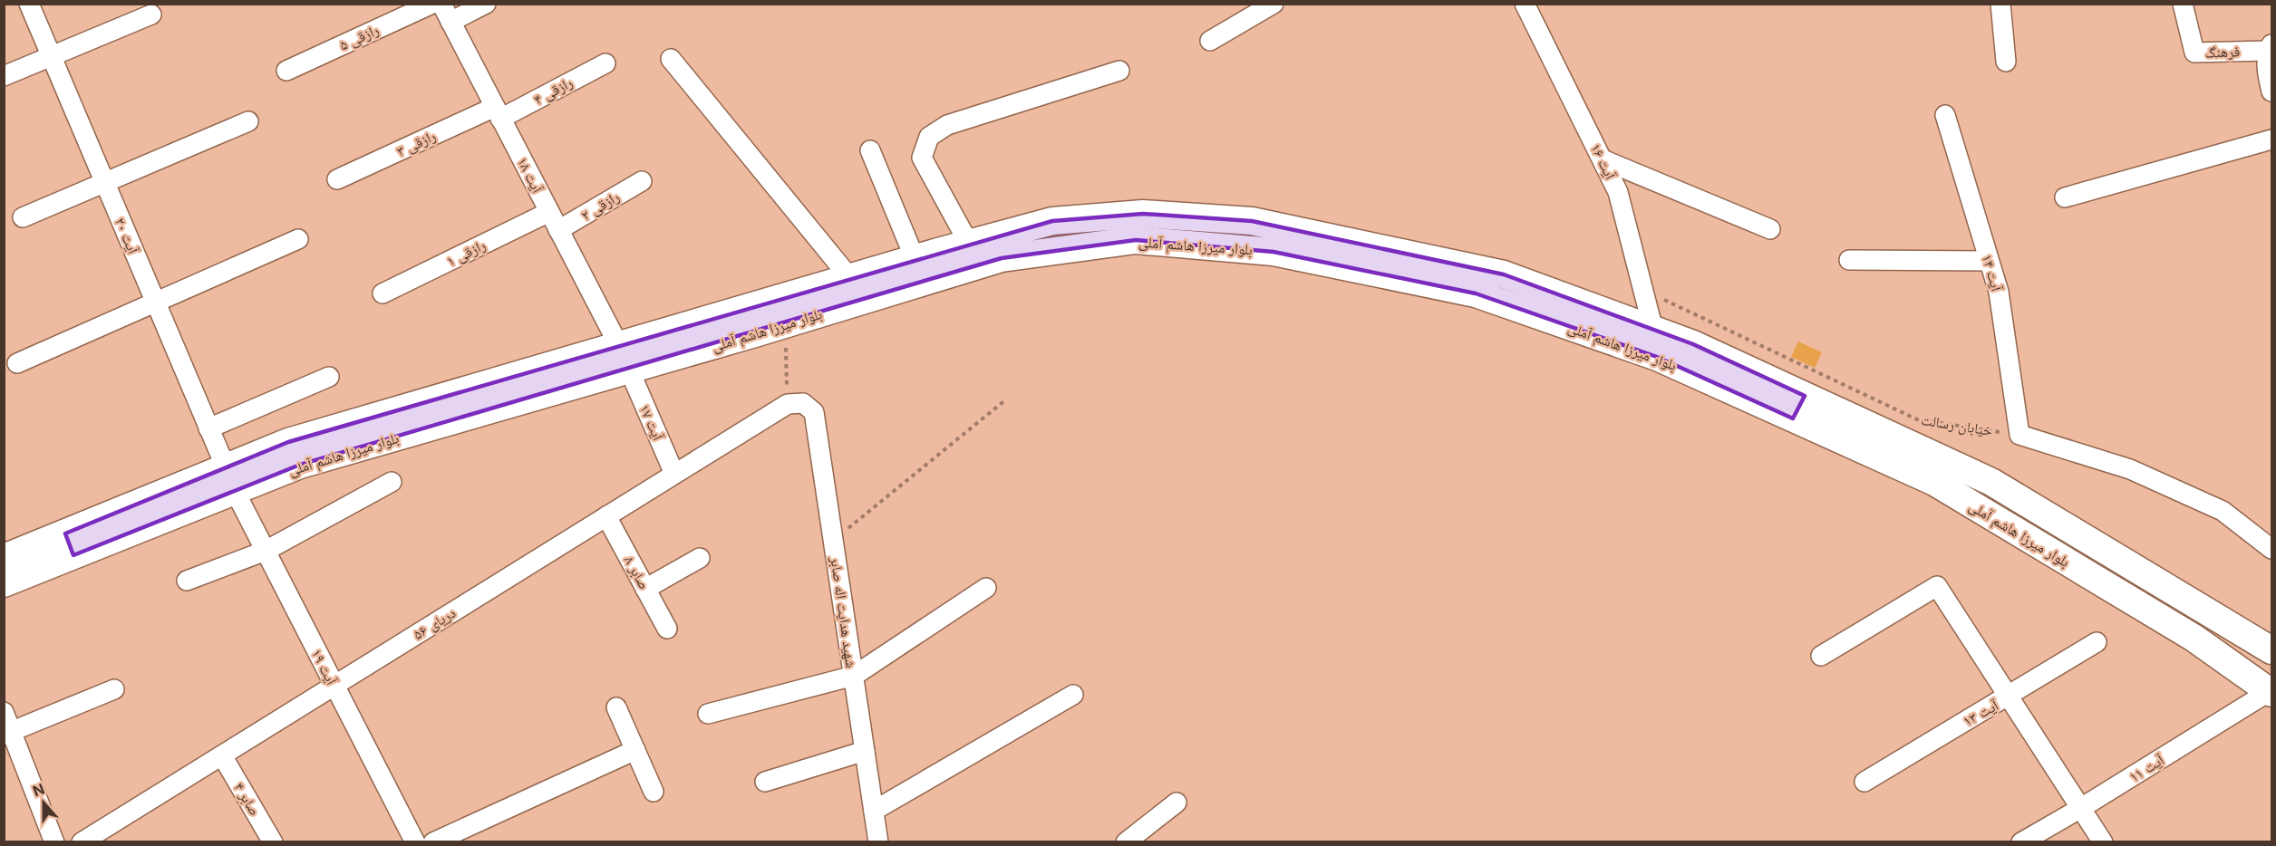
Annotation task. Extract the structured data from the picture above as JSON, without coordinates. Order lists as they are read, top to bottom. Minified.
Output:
{"streets":{"main road":["بلوار میرزا هاشم آملی"],"street":["رازقی ۵","فرهنگ","رازقی ۴","رازقی ۳","آیت ۱۶","آیت ۱۸","رازقی ۲","آیت ۲۰","رازقی ۱","آيت ۱۴","آیت ۱۷","صابر ۸","شهید هدایت اله صابر","دریای ۵۶","آیت ۱۹","آیت ۱۳","آیت ۱۱","صابر ۴"],"path":["خیابان رسالت"]},"crossings":[["رازقی ۴","رازقی ۳"],["رازقی ۴","آیت ۱۸"],["رازقی ۳","آیت ۱۸"],["آیت ۱۶","بلوار میرزا هاشم آملی"],["آیت ۱۶","خیابان رسالت"],["آیت ۱۸","رازقی ۲"],["آیت ۱۸","بلوار میرزا هاشم آملی"],["آیت ۱۸","رازقی ۱"],["آیت ۱۸","آیت ۱۷"],["آیت ۲۰","بلوار میرزا هاشم آملی"],["آیت ۲۰","آیت ۱۹"],["بلوار میرزا هاشم آملی","آیت ۱۷"],["بلوار میرزا هاشم آملی","آیت ۱۹"],["بلوار میرزا هاشم آملی","آیت ۱۱"],["آيت ۱۴","خیابان رسالت"],["آیت ۱۷","دریای ۵۶"],["صابر ۸","دریای ۵۶"],["شهید هدایت اله صابر","دریای ۵۶"],["دریای ۵۶","آیت ۱۹"],["دریای ۵۶","صابر ۴"]],"north":"top"}
